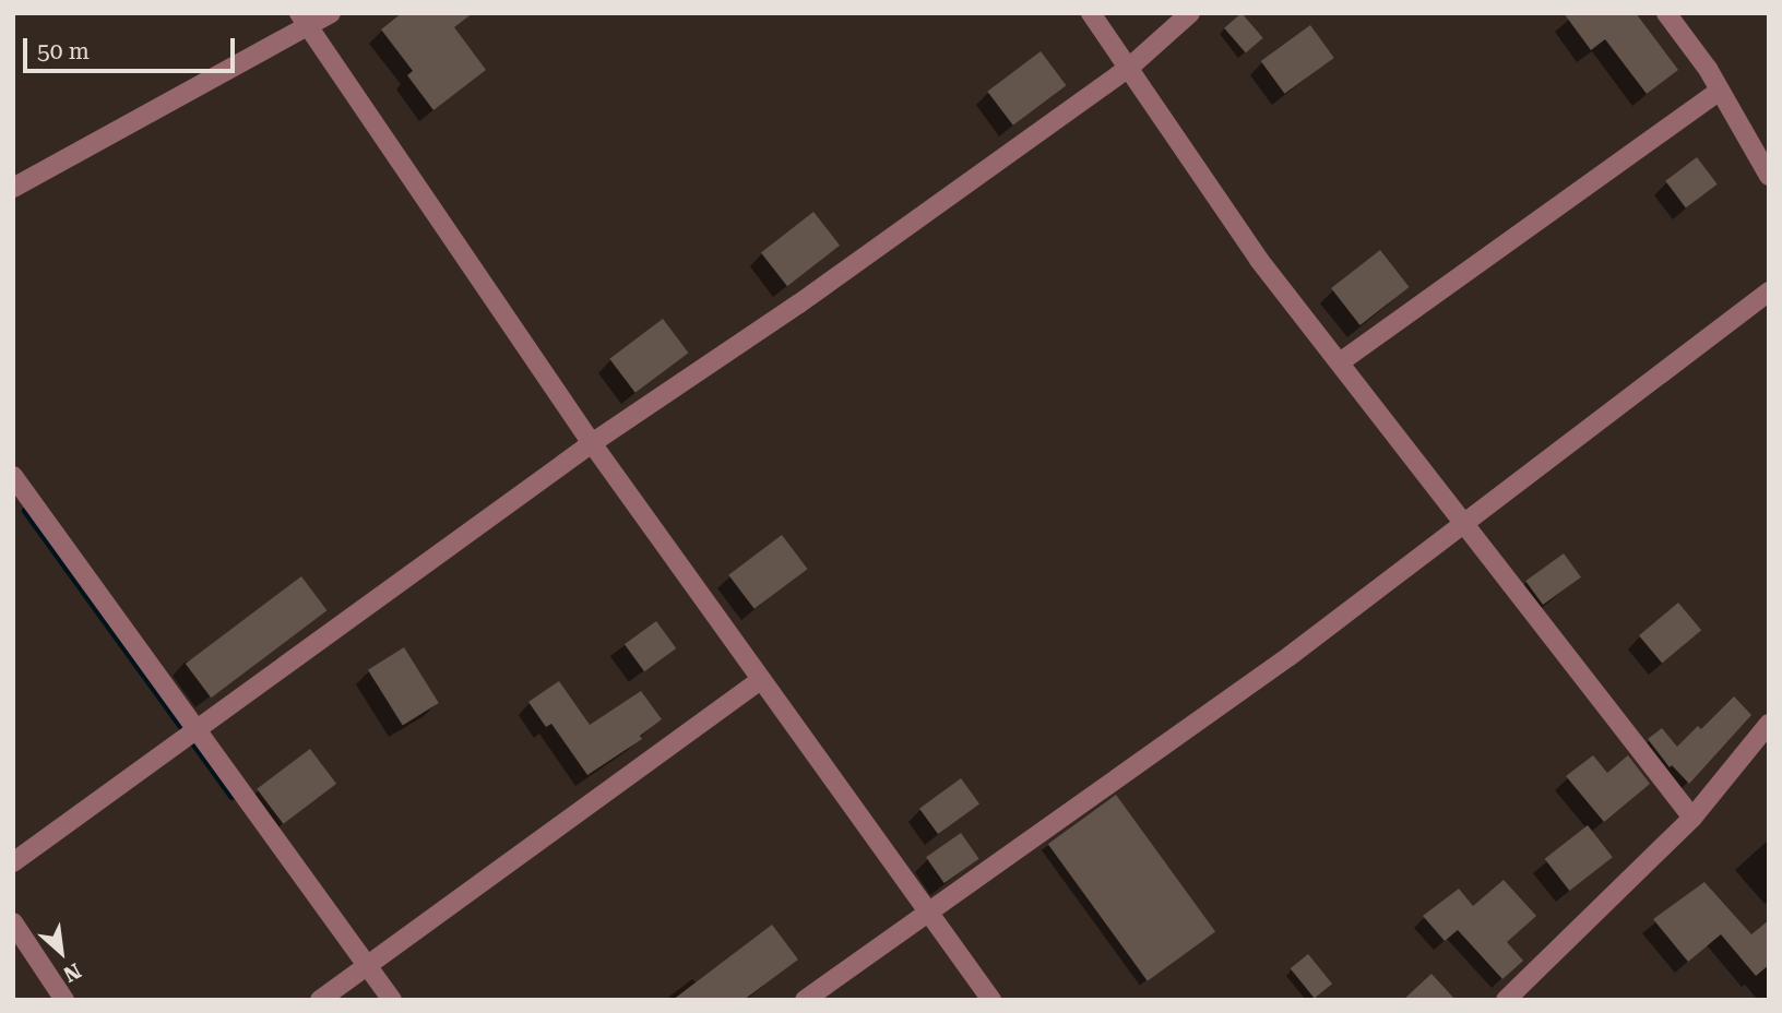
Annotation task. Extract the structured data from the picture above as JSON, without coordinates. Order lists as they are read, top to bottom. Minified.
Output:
{"scale_bar":"50 m","north":"bottom right"}
